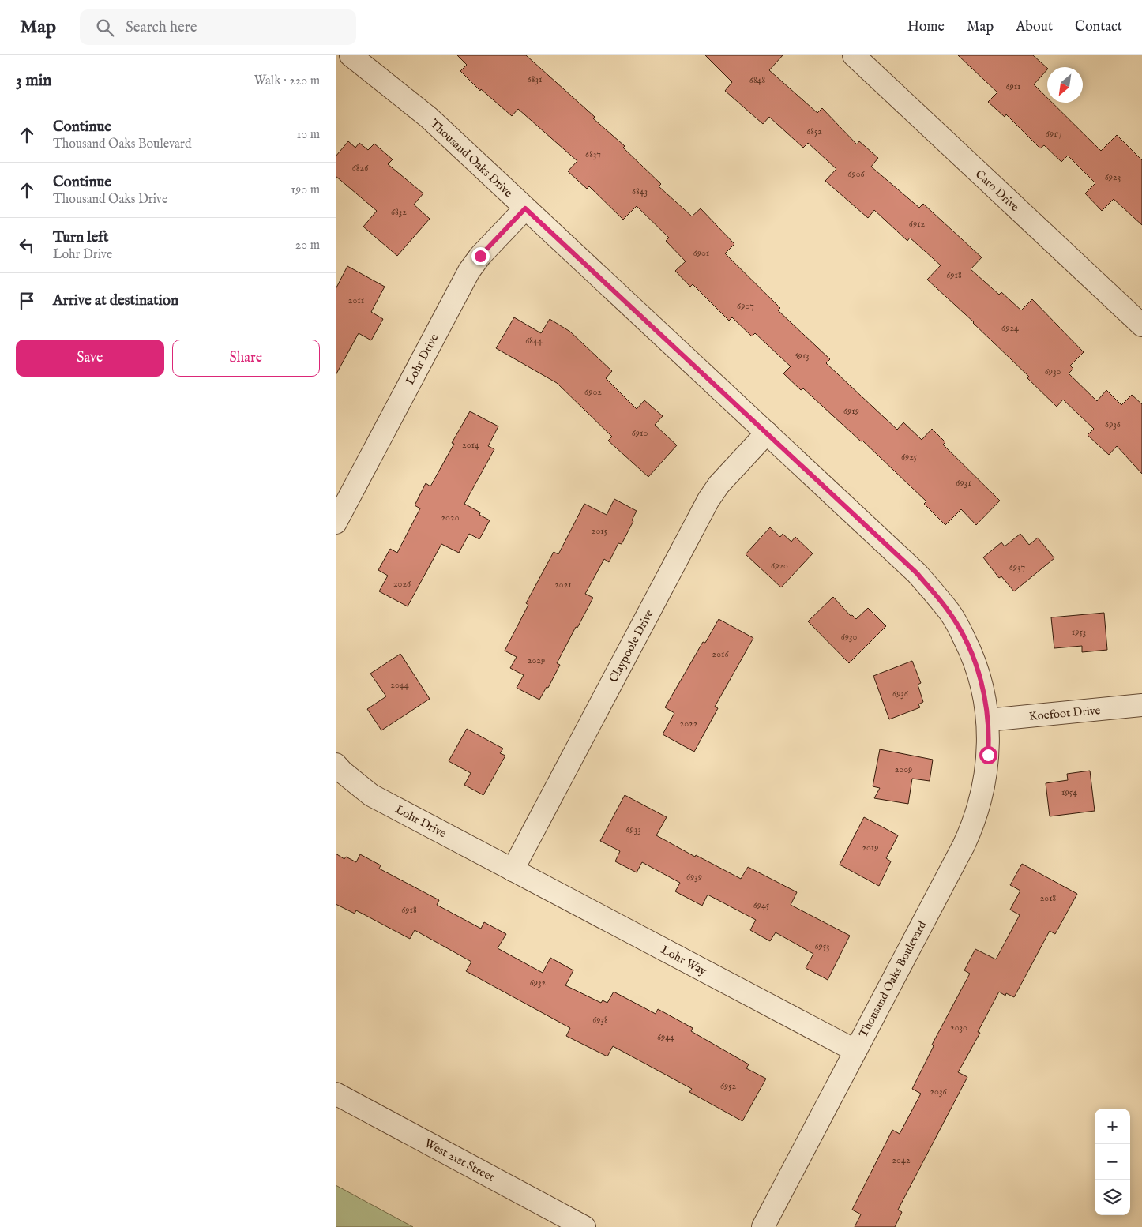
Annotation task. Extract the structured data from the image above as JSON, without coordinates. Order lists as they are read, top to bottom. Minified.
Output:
{"streets":{"street":["Thousand Oaks Drive","Caro Drive","Lohr Drive","Claypoole Drive","Koefoot Drive","Lohr Way","Thousand Oaks Boulevard","West 21st Street"]},"crossings":[["Thousand Oaks Drive","Lohr Drive"],["Thousand Oaks Drive","Claypoole Drive"],["Thousand Oaks Drive","Koefoot Drive"],["Thousand Oaks Drive","Thousand Oaks Boulevard"],["Lohr Drive","Claypoole Drive"],["Lohr Drive","Lohr Way"],["Claypoole Drive","Lohr Way"],["Koefoot Drive","Thousand Oaks Boulevard"],["Lohr Way","Thousand Oaks Boulevard"]],"house_numbers":["6831","6848","6911","6852","6917","6837","6826","6906","6923","6843","6832","6912","6901","6918","2011","6907","6924","6844","6913","6930","6902","6919","6936","6910","2014","6925","6931","2020","2015","6920","6937","2026","2021","1953","6930","2016","2029","2044","6936","2022","2009","1954","6933","2019","6939","2018","6945","6918","6953","6932","6938","2030","6944","6952","2036","2042"],"north":"bottom left","page":{"header":"Map","search":"Search here","nav":["Home","Map","About","Contact"],"heading":["3 min","Walk · 220 m"],"list":[["Continue","Thousand Oaks Boulevard","10 m"],["Continue","Thousand Oaks Drive","190 m"],["Turn left","Lohr Drive","20 m"],"Arrive at destination"],"buttons":["Save","Share"],"map_buttons":["+","−"]}}
